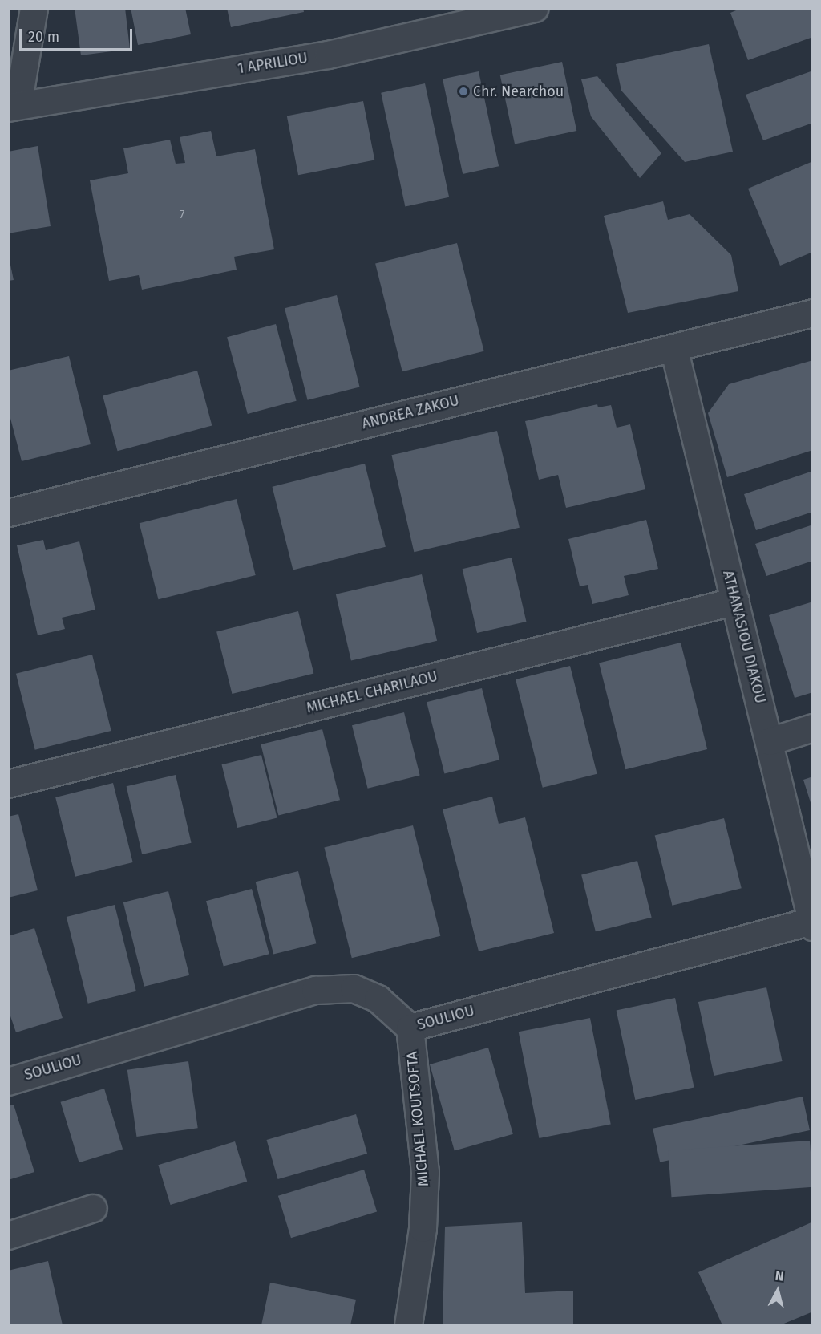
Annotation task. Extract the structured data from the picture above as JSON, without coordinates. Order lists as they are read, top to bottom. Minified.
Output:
{"streets":{"street":["1 APRILIOU","ANDREA ZAKOU","ATHANASIOU DIAKOU","MICHAEL CHARILAOU","SOULIOU","MICHAEL KOUTSOFTA"]},"crossings":[["ANDREA ZAKOU","ATHANASIOU DIAKOU"],["ATHANASIOU DIAKOU","MICHAEL CHARILAOU"],["ATHANASIOU DIAKOU","SOULIOU"],["SOULIOU","MICHAEL KOUTSOFTA"]],"places":["Chr. Nearchou"],"house_numbers":["7"],"scale_bar":"20 m","north":"top"}
